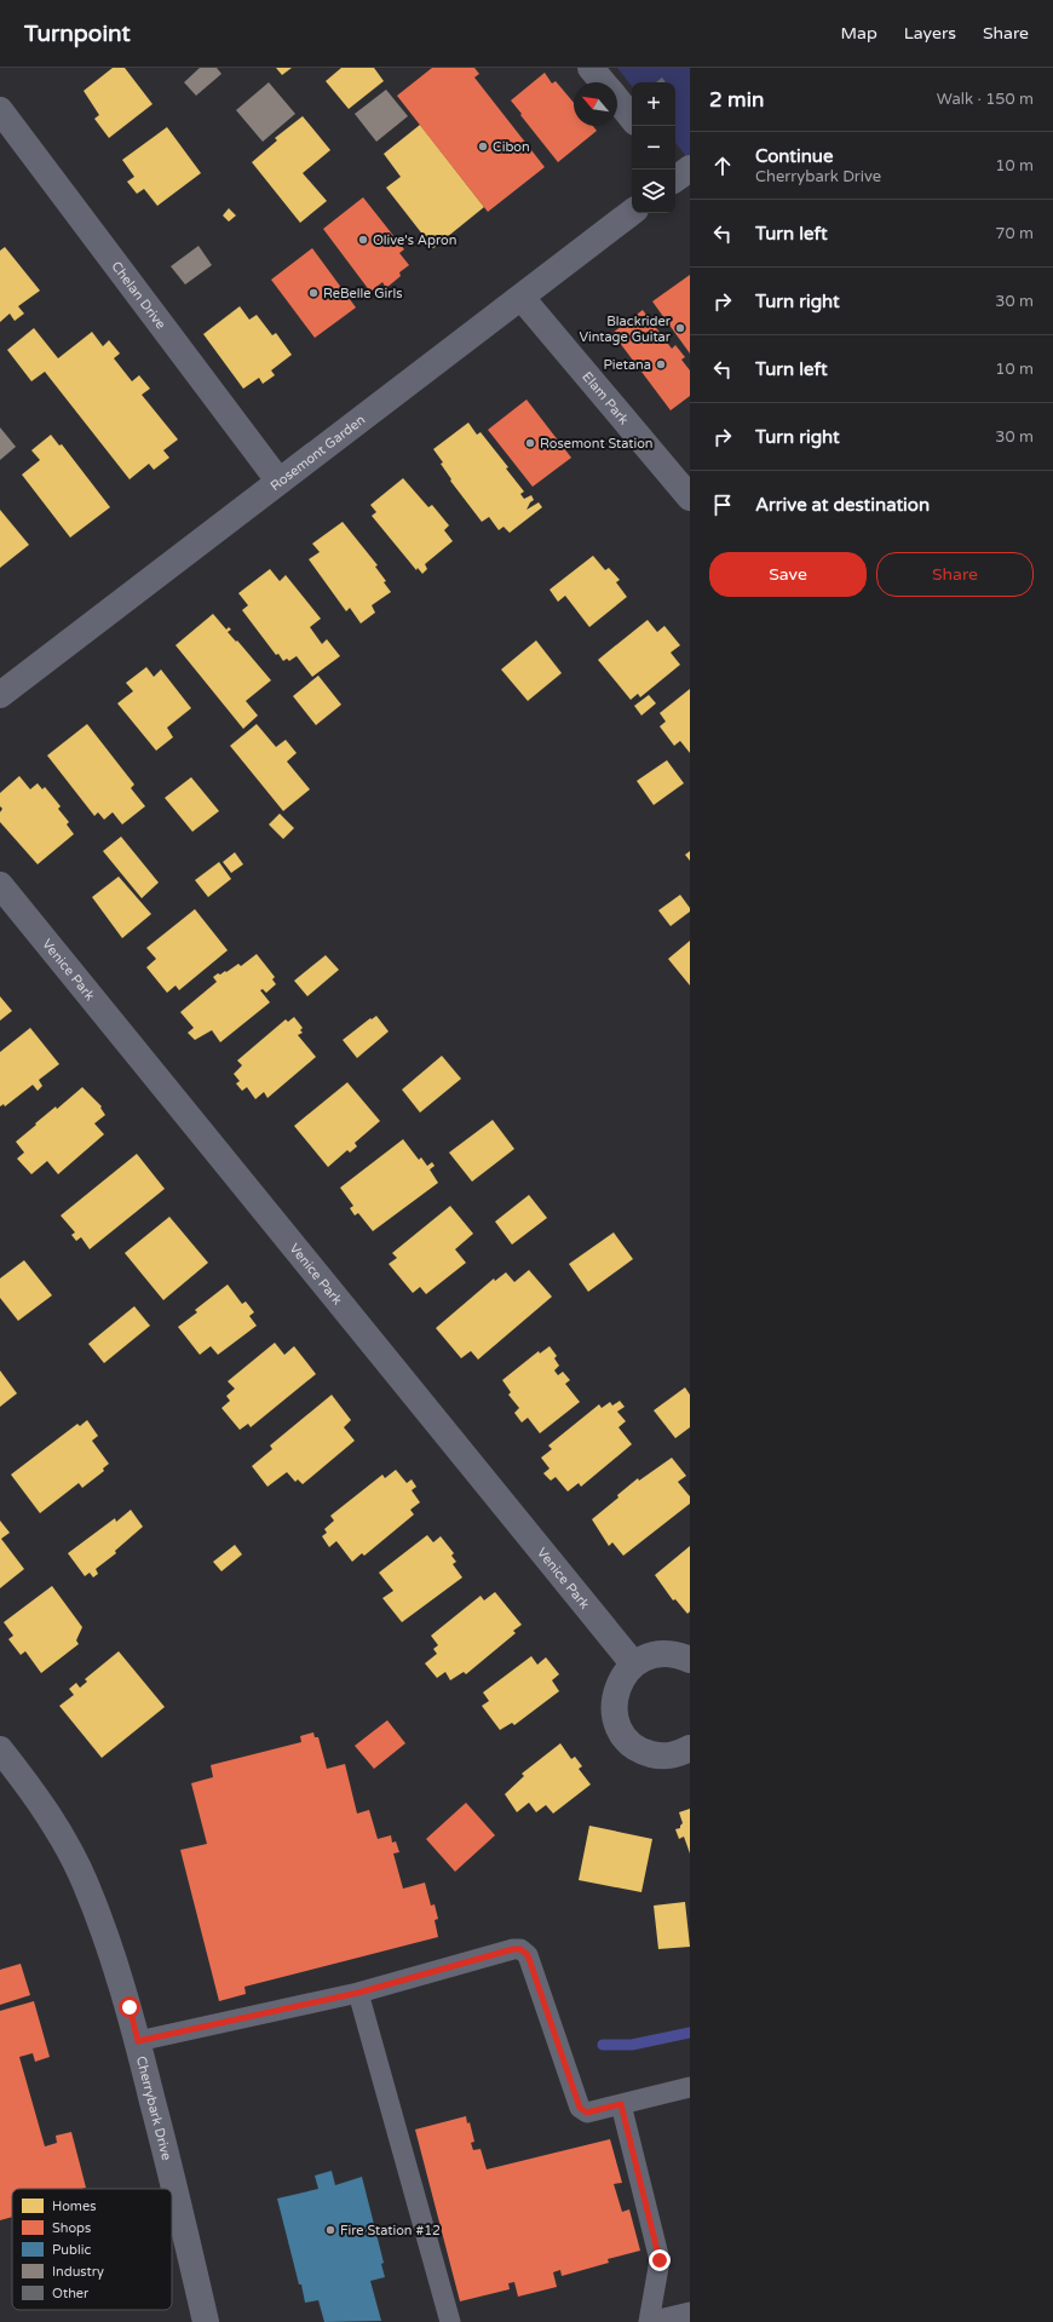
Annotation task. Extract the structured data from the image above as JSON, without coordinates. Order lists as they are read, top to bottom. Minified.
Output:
{"streets":{"street":["Chelan Drive","Elam Park","Rosemont Garden","Venice Park","Cherrybark Drive"]},"crossings":[["Chelan Drive","Rosemont Garden"],["Elam Park","Rosemont Garden"]],"places":["Cibon","Olive's Apron","ReBelle Girls","Blackrider Vintage Guitar","Pietana","Rosemont Station","Fire Station #12"],"legend":["Homes","Shops","Public","Industry","Other"],"north":"top left","page":{"header":"Turnpoint","nav":["Map","Layers","Share"],"heading":["2 min","Walk · 150 m"],"map_buttons":["+","−"],"list":[["Continue","Cherrybark Drive","10 m"],["Turn left","70 m"],["Turn right","30 m"],["Turn left","10 m"],["Turn right","30 m"],"Arrive at destination"],"buttons":["Save","Share"]}}
